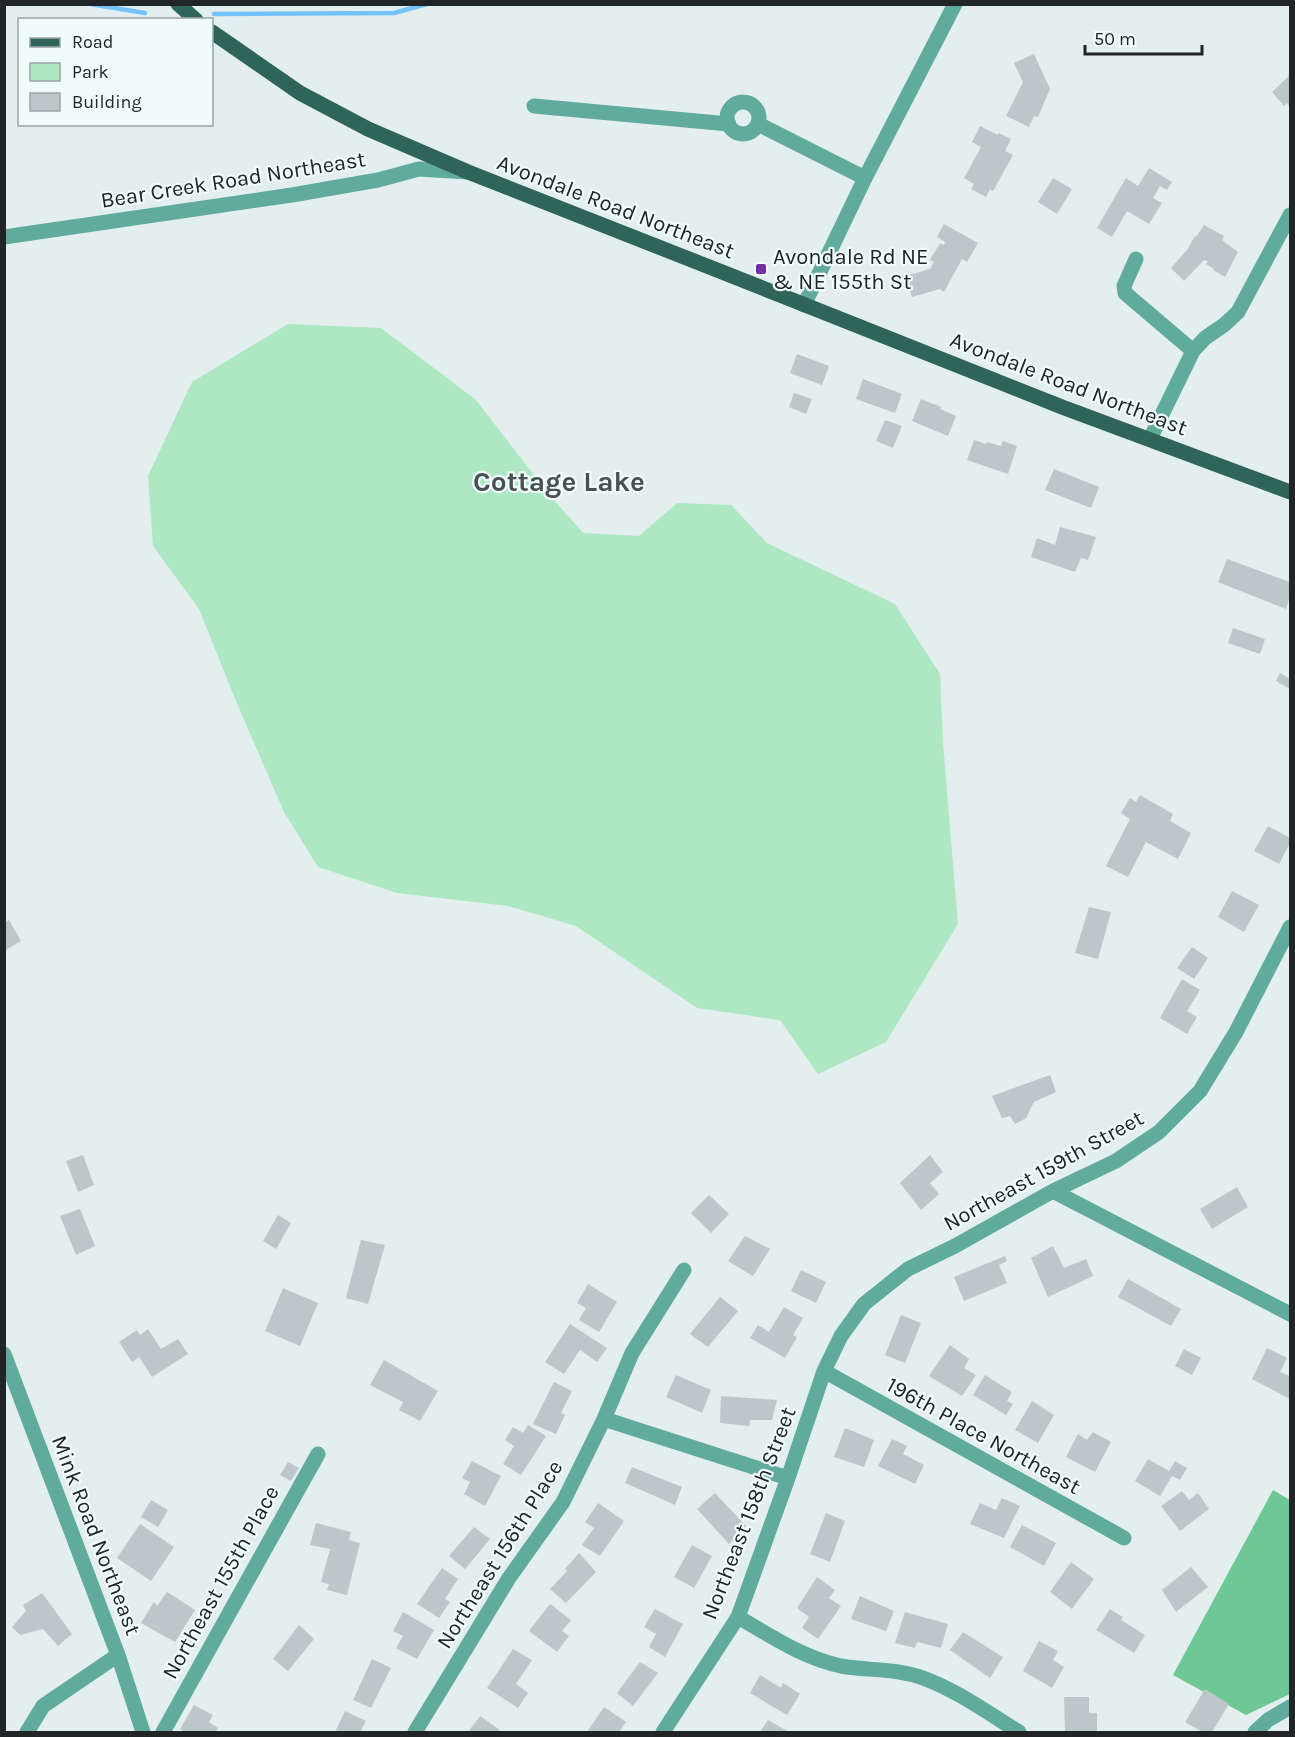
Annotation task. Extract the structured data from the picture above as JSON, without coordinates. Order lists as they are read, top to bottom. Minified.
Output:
{"streets":{"main road":["Avondale Road Northeast"],"street":["Bear Creek Road Northeast","Northeast 159th Street","196th Place Northeast","Northeast 158th Street","Mink Road Northeast","Northeast 156th Place","Northeast 155th Place"]},"crossings":[["Bear Creek Road Northeast","Avondale Road Northeast"],["Northeast 159th Street","Northeast 158th Street"],["196th Place Northeast","Northeast 158th Street"]],"districts":["Cottage Lake"],"places":{"transit":["Avondale Rd NE & NE 155th St"]},"legend":["Road","Park","Building"],"scale_bar":"50 m"}
